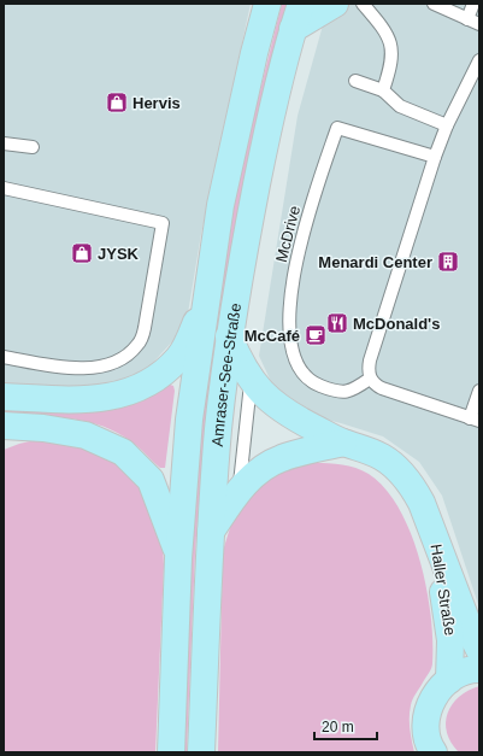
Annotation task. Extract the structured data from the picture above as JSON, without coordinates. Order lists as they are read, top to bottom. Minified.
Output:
{"streets":{"main road":["Amraser-See-Straße","Haller Straße"],"lane":["McDrive"]},"places":{"shop":["Hervis","JYSK"],"building":["Menardi Center"],"restaurant":["McDonald's"],"cafe":["McCafé"]},"scale_bar":"20 m"}
